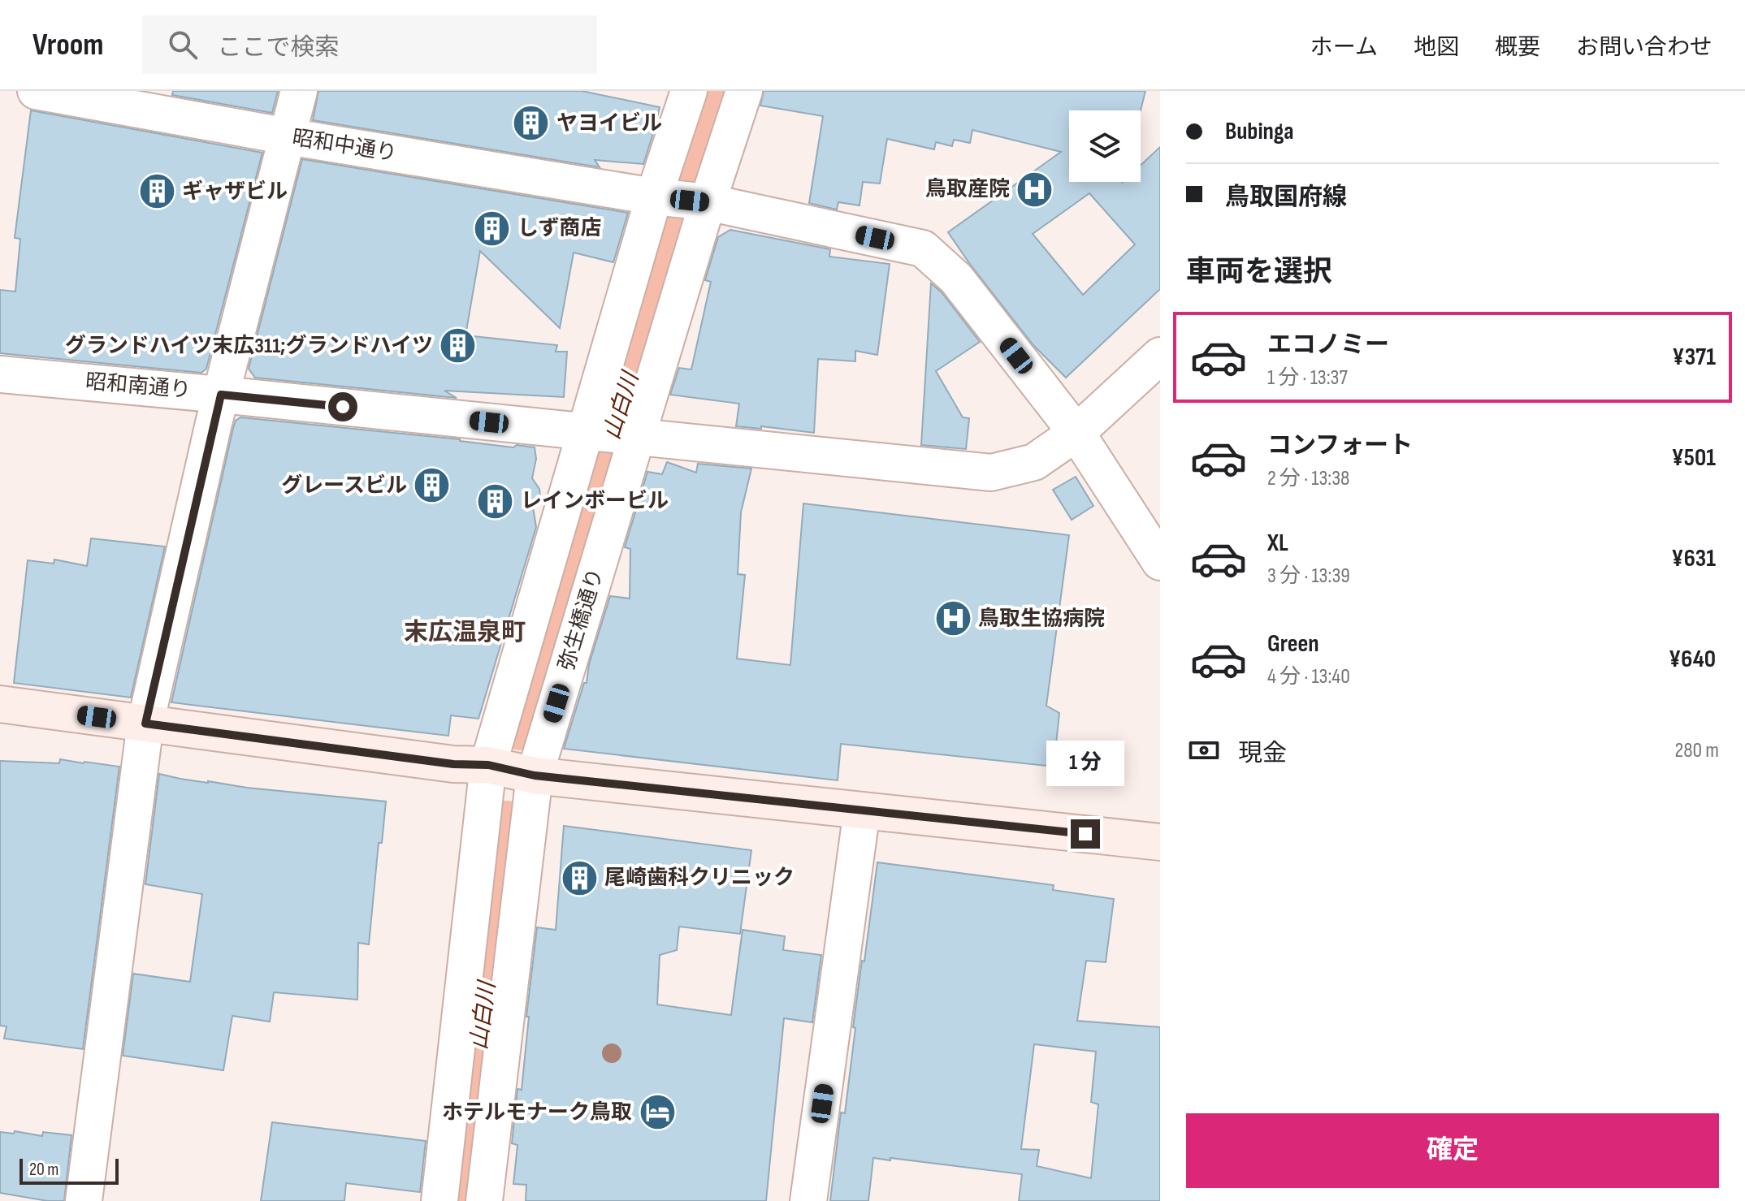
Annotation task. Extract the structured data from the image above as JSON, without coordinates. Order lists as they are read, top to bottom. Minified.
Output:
{"streets":{"street":["昭和中通り","昭和南通り","弥生橋通り"]},"crossings":[["昭和中通り","昭和南通り"],["昭和中通り","弥生橋通り"],["昭和南通り","弥生橋通り"]],"districts":["末広温泉町"],"water":["山白川"],"places":{"building":["ヤヨイビル","ギャザビル","しず商店","グランドハイツ末広311;グランドハイツ","グレースビル","レインボービル","尾崎歯科クリニック"],"hospital":["鳥取産院","鳥取生協病院"],"hotel":["ホテルモナーク鳥取"]},"scale_bar":"20 m","page":{"header":"Vroom","search":"ここで検索","nav":["ホーム","地図","概要","お問い合わせ"],"banner":["Bubinga","鳥取国府線"],"heading":"車両を選択","list":[{"name":"エコノミー","note":"1 分 · 13:37","value":"¥371"},{"name":"コンフォート","note":"2 分 · 13:38","value":"¥501"},{"name":"XL","note":"3 分 · 13:39","value":"¥631"},{"name":"Green","note":"4 分 · 13:40","value":"¥640"}],"pay":["現金","280 m"],"bubble":"1 分","buttons":"確定","scale":"20 m"}}
